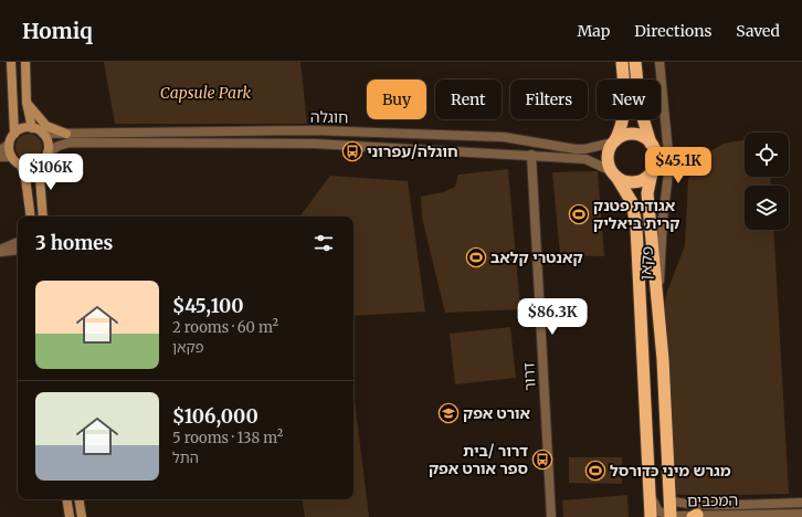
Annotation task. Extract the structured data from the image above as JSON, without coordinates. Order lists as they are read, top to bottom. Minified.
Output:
{"streets":{"street":["חוגלה","פקאן","דרור","המכבים"]},"crossings":[["חוגלה","דרור"]],"parks":["Capsule Park"],"places":{"bus stop":["חוגלה/עפרוני","דרור /בית ספר אורט אפק"],"sports":["אגודת פטנק קרית ביאליק","קאנטרי קלאב","מגרש מיני כדורסל"],"school or university":["אורט אפק"]},"page":{"header":"Homiq","nav":["Map","Directions","Saved"],"chip":["Buy","Rent","Filters","New"],"price":["$45.1K","$106K","$86.3K"],"heading":"3 homes","list":[{"name":"$45,100","note":"2 rooms · 60 m² · פקאן"},{"name":"$106,000","note":"5 rooms · 138 m² · התל"}]}}
